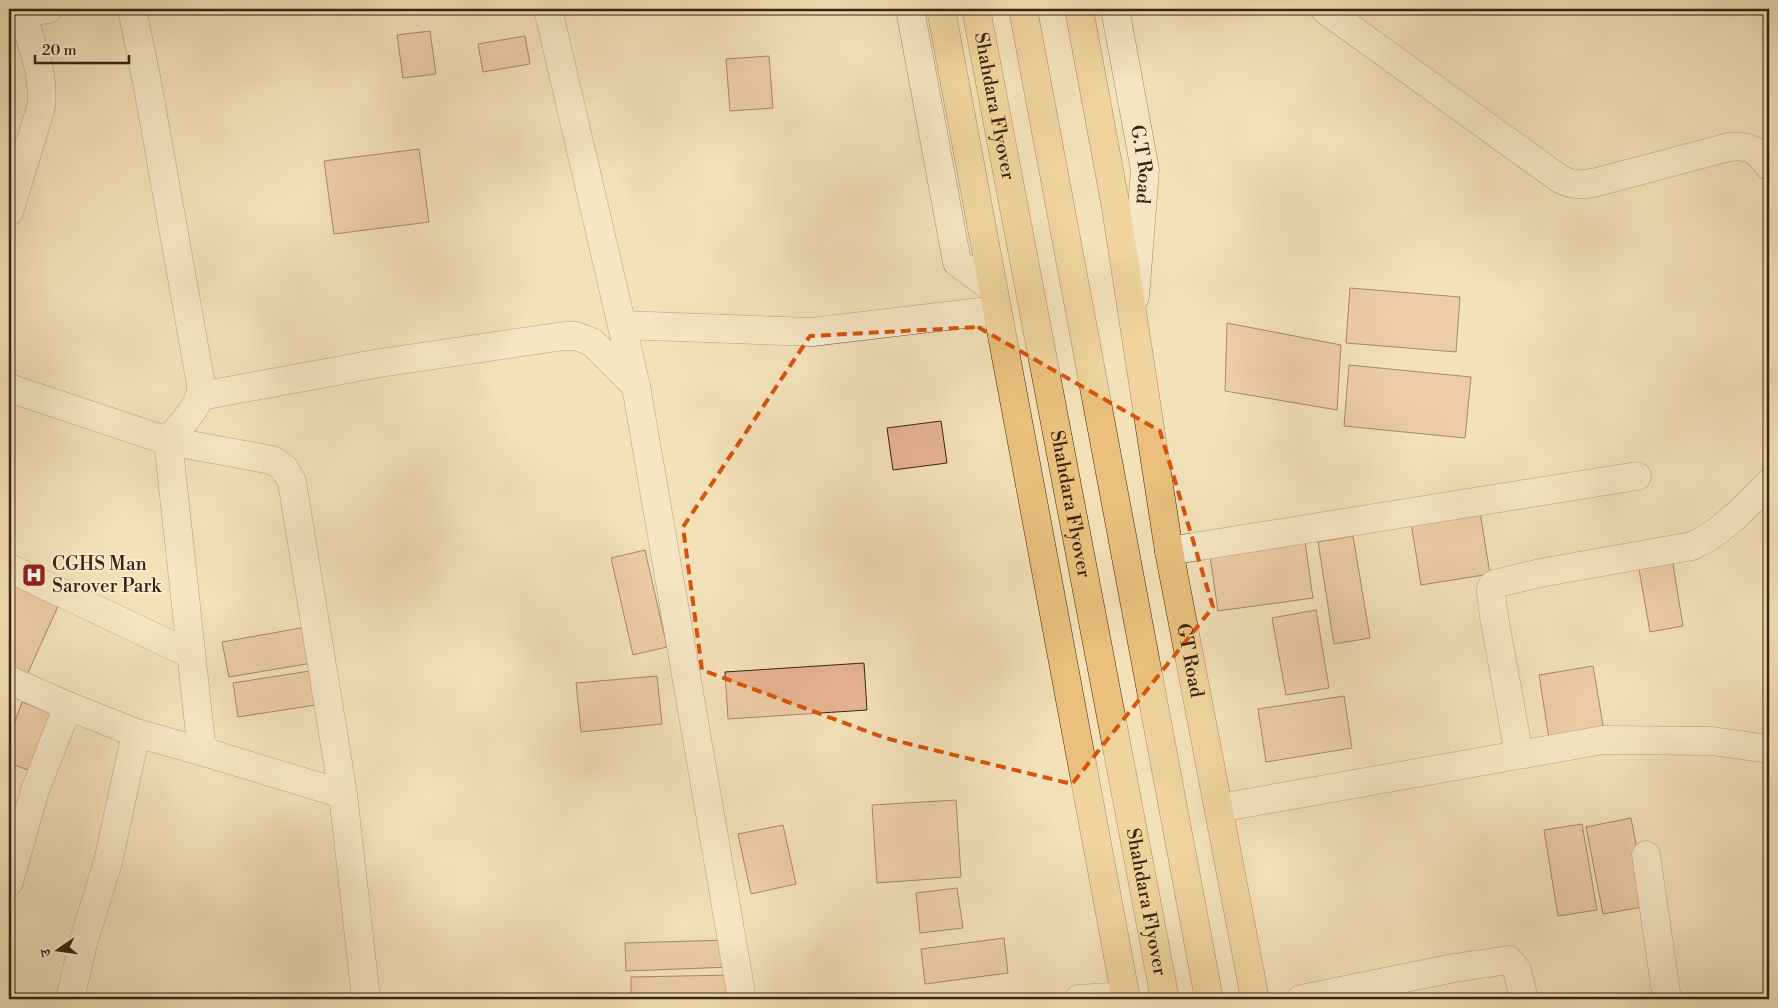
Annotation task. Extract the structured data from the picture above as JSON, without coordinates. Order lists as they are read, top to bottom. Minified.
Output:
{"streets":{"main road":["Shahdara Flyover","GT Road"],"street":["G.T Road"]},"crossings":[["G.T Road","GT Road"]],"places":{"hospital":["CGHS Man Sarover Park"]},"scale_bar":"20 m","north":"left"}
